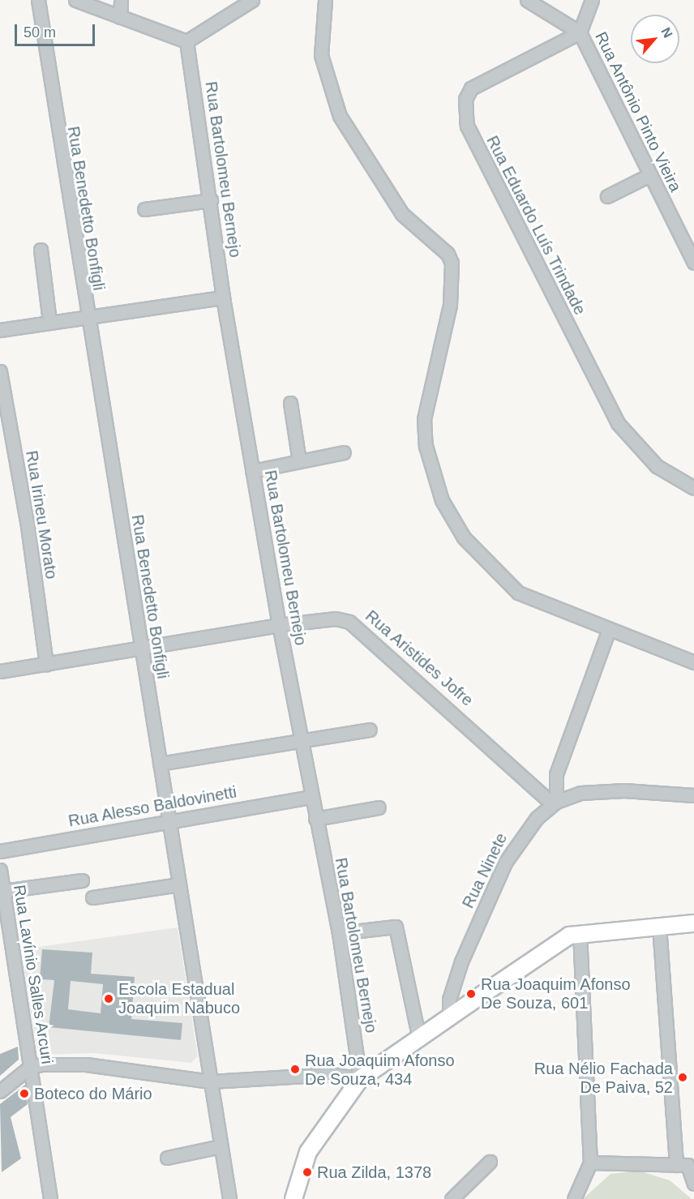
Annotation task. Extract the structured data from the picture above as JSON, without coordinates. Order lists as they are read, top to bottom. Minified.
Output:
{"streets":{"street":["Rua Antônio Pinto Vieira","Rua Bartolomeu Bernejo","Rua Benedetto Bonfigli","Rua Eduardo Luís Trindade","Rua Irineu Morato","Rua Aristides Jofre","Rua Alesso Baldovinetti","Rua Ninete","Rua Lavínio Salles Arcuri"]},"crossings":[["Rua Antônio Pinto Vieira","Rua Eduardo Luís Trindade"],["Rua Bartolomeu Bernejo","Rua Aristides Jofre"],["Rua Bartolomeu Bernejo","Rua Alesso Baldovinetti"],["Rua Benedetto Bonfigli","Rua Aristides Jofre"],["Rua Benedetto Bonfigli","Rua Alesso Baldovinetti"],["Rua Irineu Morato","Rua Aristides Jofre"],["Rua Aristides Jofre","Rua Ninete"]],"places":["Rua Joaquim Afonso De Souza, 601","Escola Estadual Joaquim Nabuco","Rua Joaquim Afonso De Souza, 434","Rua Nélio Fachada De Paiva, 52","Boteco do Mário","Rua Zilda, 1378"],"scale_bar":"50 m","north":"top right"}
